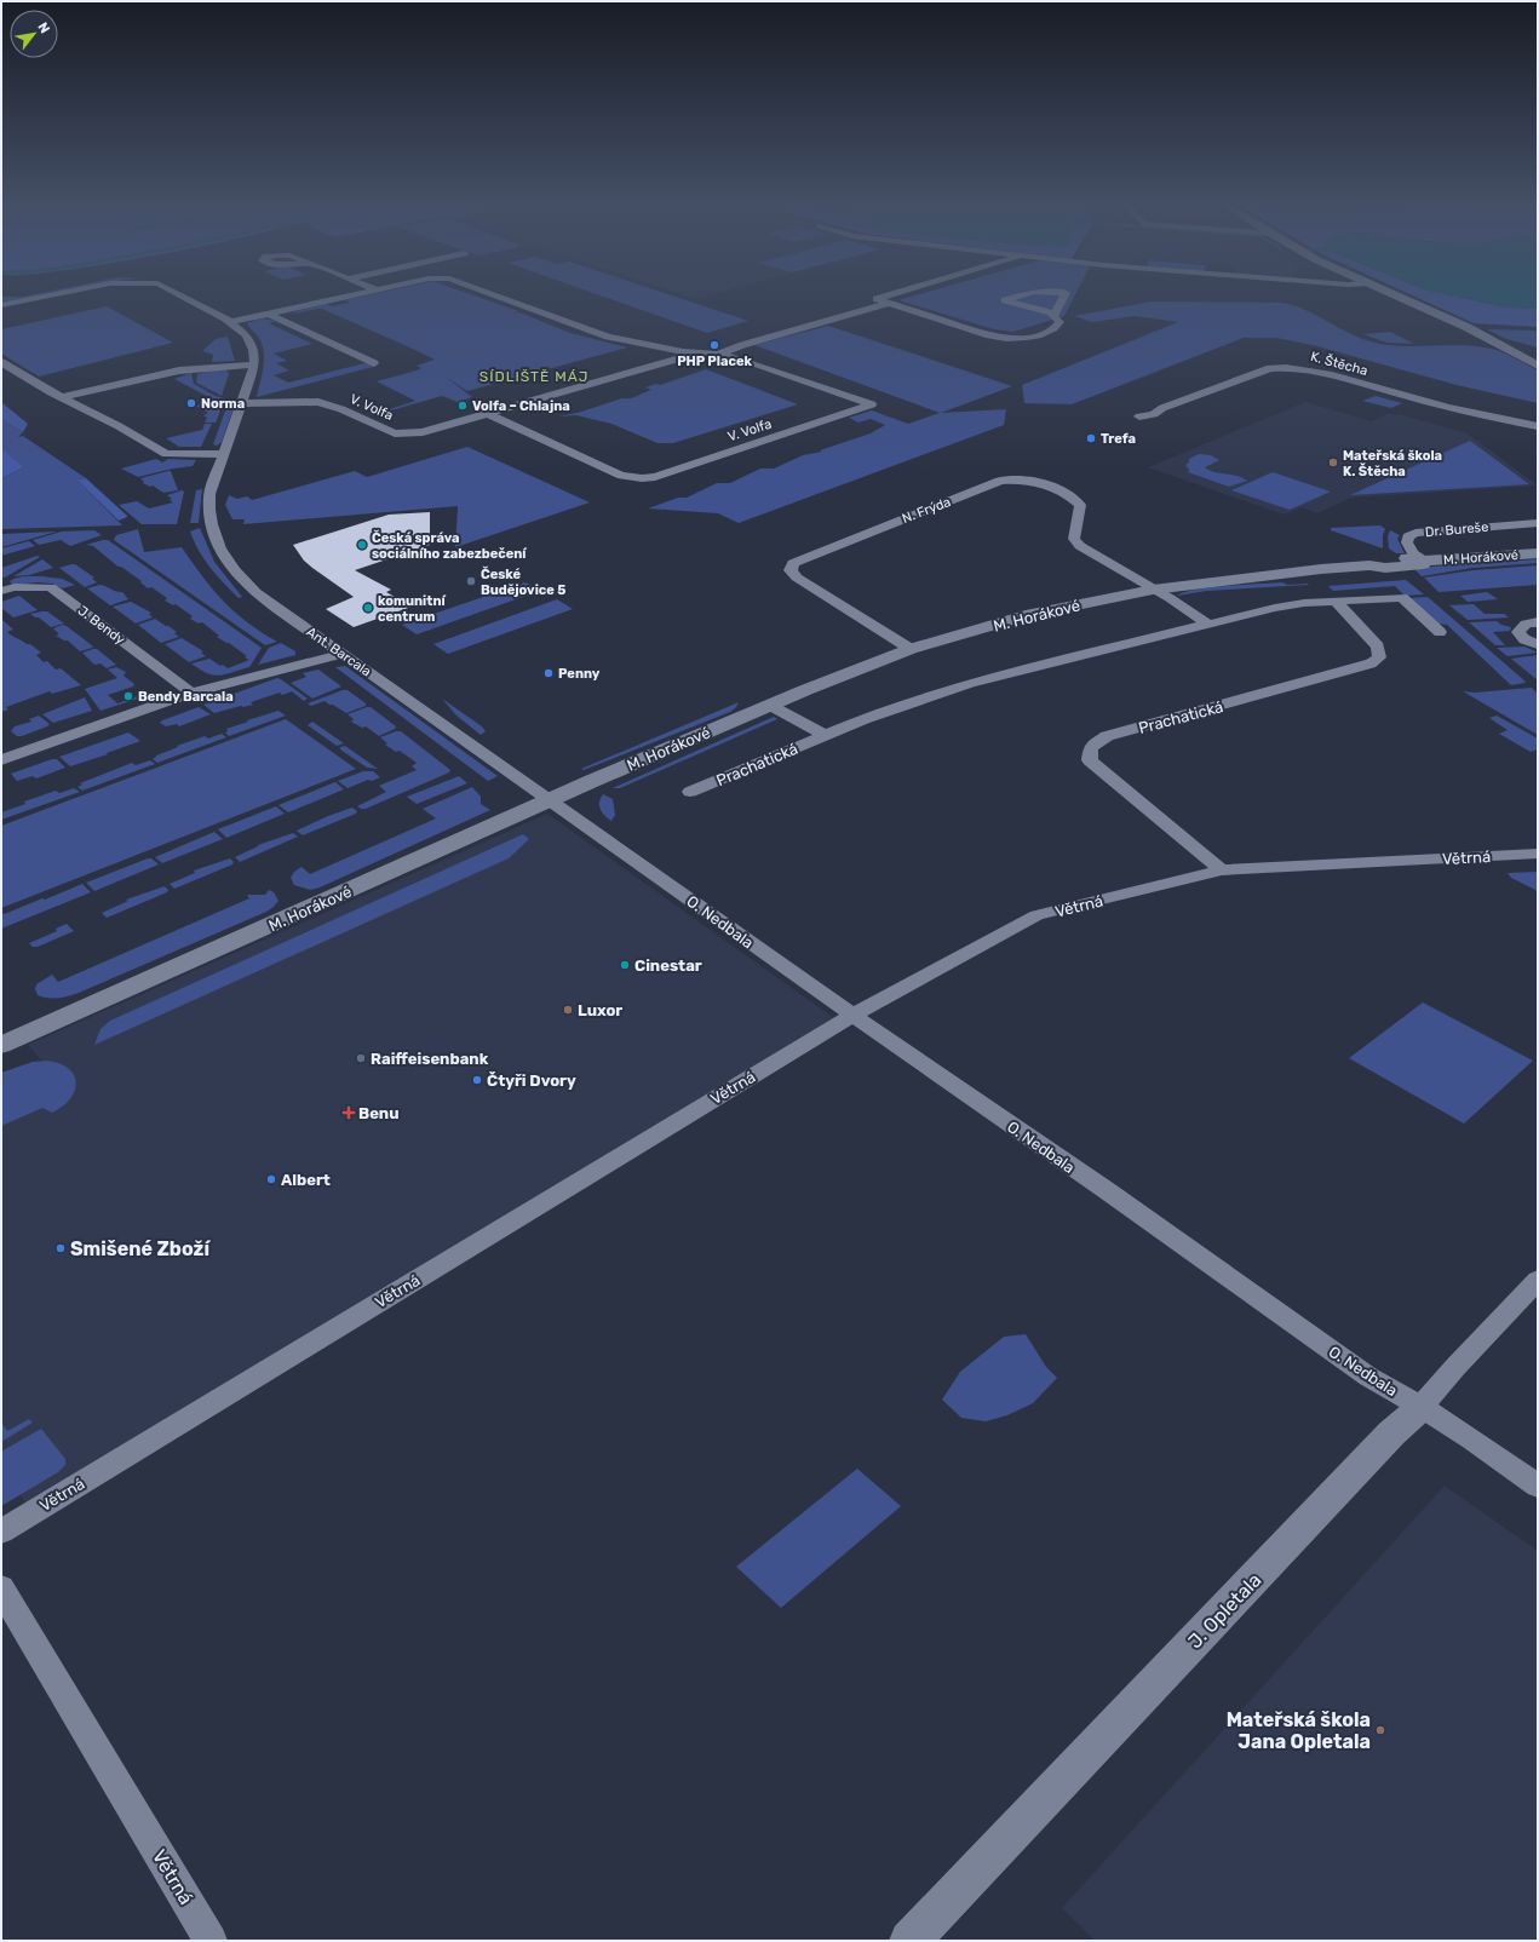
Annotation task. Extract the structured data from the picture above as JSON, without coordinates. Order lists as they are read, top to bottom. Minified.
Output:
{"streets":{"street":["K. Štěcha","V. Volfa","N. Frýda","Dr. Bureše","M. Horákové","J. Bendy","Ant. Barcala","Prachatická","Větrná","O. Nedbala","J. Opletala"]},"crossings":[["V. Volfa","Ant. Barcala"],["N. Frýda","M. Horákové"],["Dr. Bureše","M. Horákové"],["M. Horákové","Ant. Barcala"],["M. Horákové","Prachatická"],["M. Horákové","O. Nedbala"],["Ant. Barcala","O. Nedbala"],["Prachatická","Větrná"],["Větrná","O. Nedbala"],["O. Nedbala","J. Opletala"]],"districts":["SÍDLIŠTĚ MÁJ"],"places":{"other":["PHP Placek","Norma","Volfa – Chlajna","Trefa","Mateřská škola K. Štěcha","Česká správa sociálního zabezbečení","České Budějovice 5","komunitní centrum","Penny","Bendy Barcala","Cinestar","Luxor","Raiffeisenbank","Čtyři Dvory","Albert","Smišené Zboží","Mateřská škola Jana Opletala"],"health":["Benu"]},"north":"top right"}
